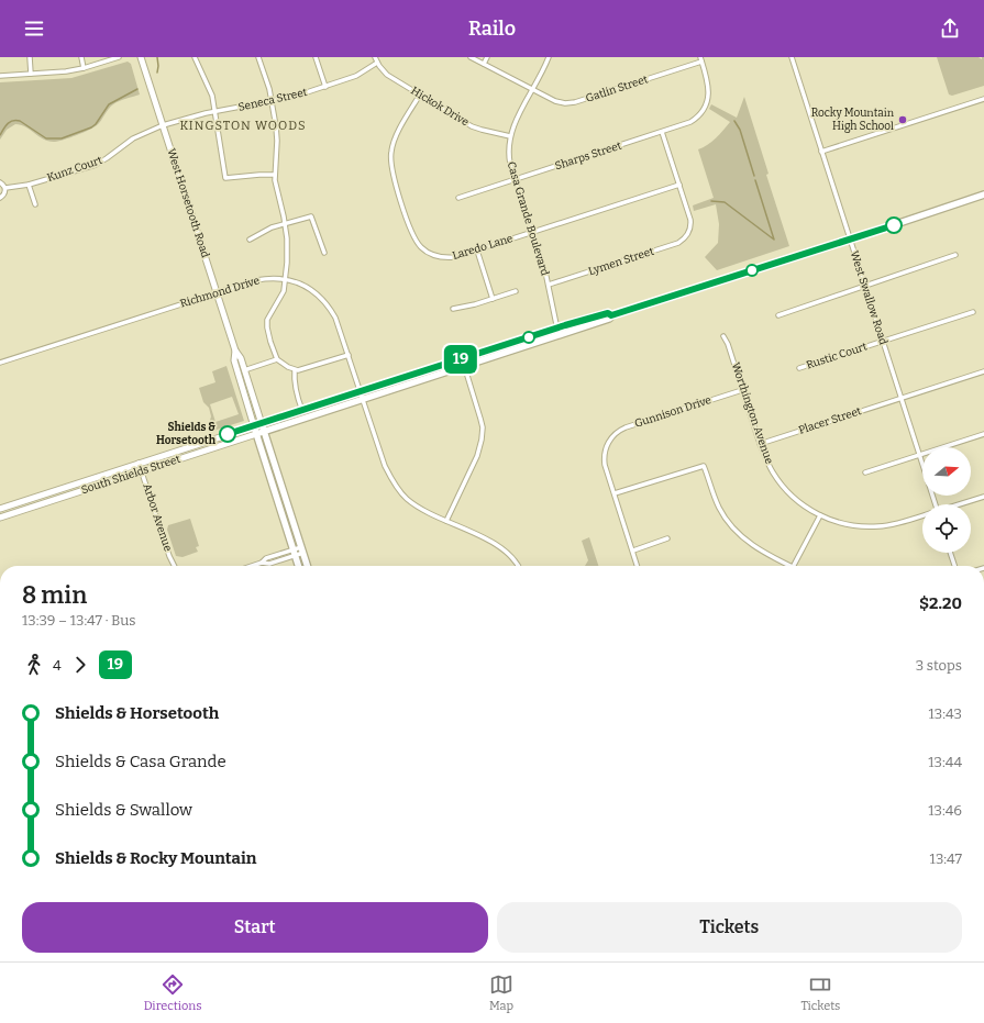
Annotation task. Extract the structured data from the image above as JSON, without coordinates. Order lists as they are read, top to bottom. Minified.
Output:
{"streets":{"main road":["West Horsetooth Road","South Shields Street"],"street":["Gatlin Street","Seneca Street","Hickok Drive","Sharps Street","Kunz Court","Casa Grande Boulevard","Laredo Lane","Lymen Street","Richmond Drive","West Swallow Road","Rustic Court","Gunnison Drive","Worthington Avenue","Placer Street","Arbor Avenue"]},"crossings":[["Gatlin Street","Sharps Street"],["Gatlin Street","Casa Grande Boulevard"],["Seneca Street","Hickok Drive"],["Seneca Street","Kunz Court"],["Seneca Street","West Horsetooth Road"],["Hickok Drive","Casa Grande Boulevard"],["Hickok Drive","Laredo Lane"],["Sharps Street","Casa Grande Boulevard"],["Kunz Court","West Horsetooth Road"],["West Horsetooth Road","Richmond Drive"],["West Horsetooth Road","South Shields Street"],["Casa Grande Boulevard","Laredo Lane"],["Casa Grande Boulevard","Lymen Street"],["Casa Grande Boulevard","South Shields Street"],["Laredo Lane","Lymen Street"],["Richmond Drive","South Shields Street"],["West Swallow Road","Rustic Court"],["West Swallow Road","Placer Street"],["West Swallow Road","South Shields Street"],["Gunnison Drive","Worthington Avenue"],["Worthington Avenue","Placer Street"],["South Shields Street","Arbor Avenue"]],"districts":["KINGSTON WOODS"],"places":["Rocky Mountain High School","Shields & Horsetooth"],"lines":["bus line 19"],"north":"right","page":{"header":"Railo","on_map":"19","heading":["8 min","13:39 – 13:47 · Bus","$2.20"],"legs":["4","19","3 stops"],"list":[{"name":"Shields & Horsetooth","value":"13:43"},{"name":"Shields & Casa Grande","value":"13:44"},{"name":"Shields & Swallow","value":"13:46"},{"name":"Shields & Rocky Mountain","value":"13:47"}],"buttons":["Start","Tickets"],"tabs":["Directions","Map","Tickets"]}}
